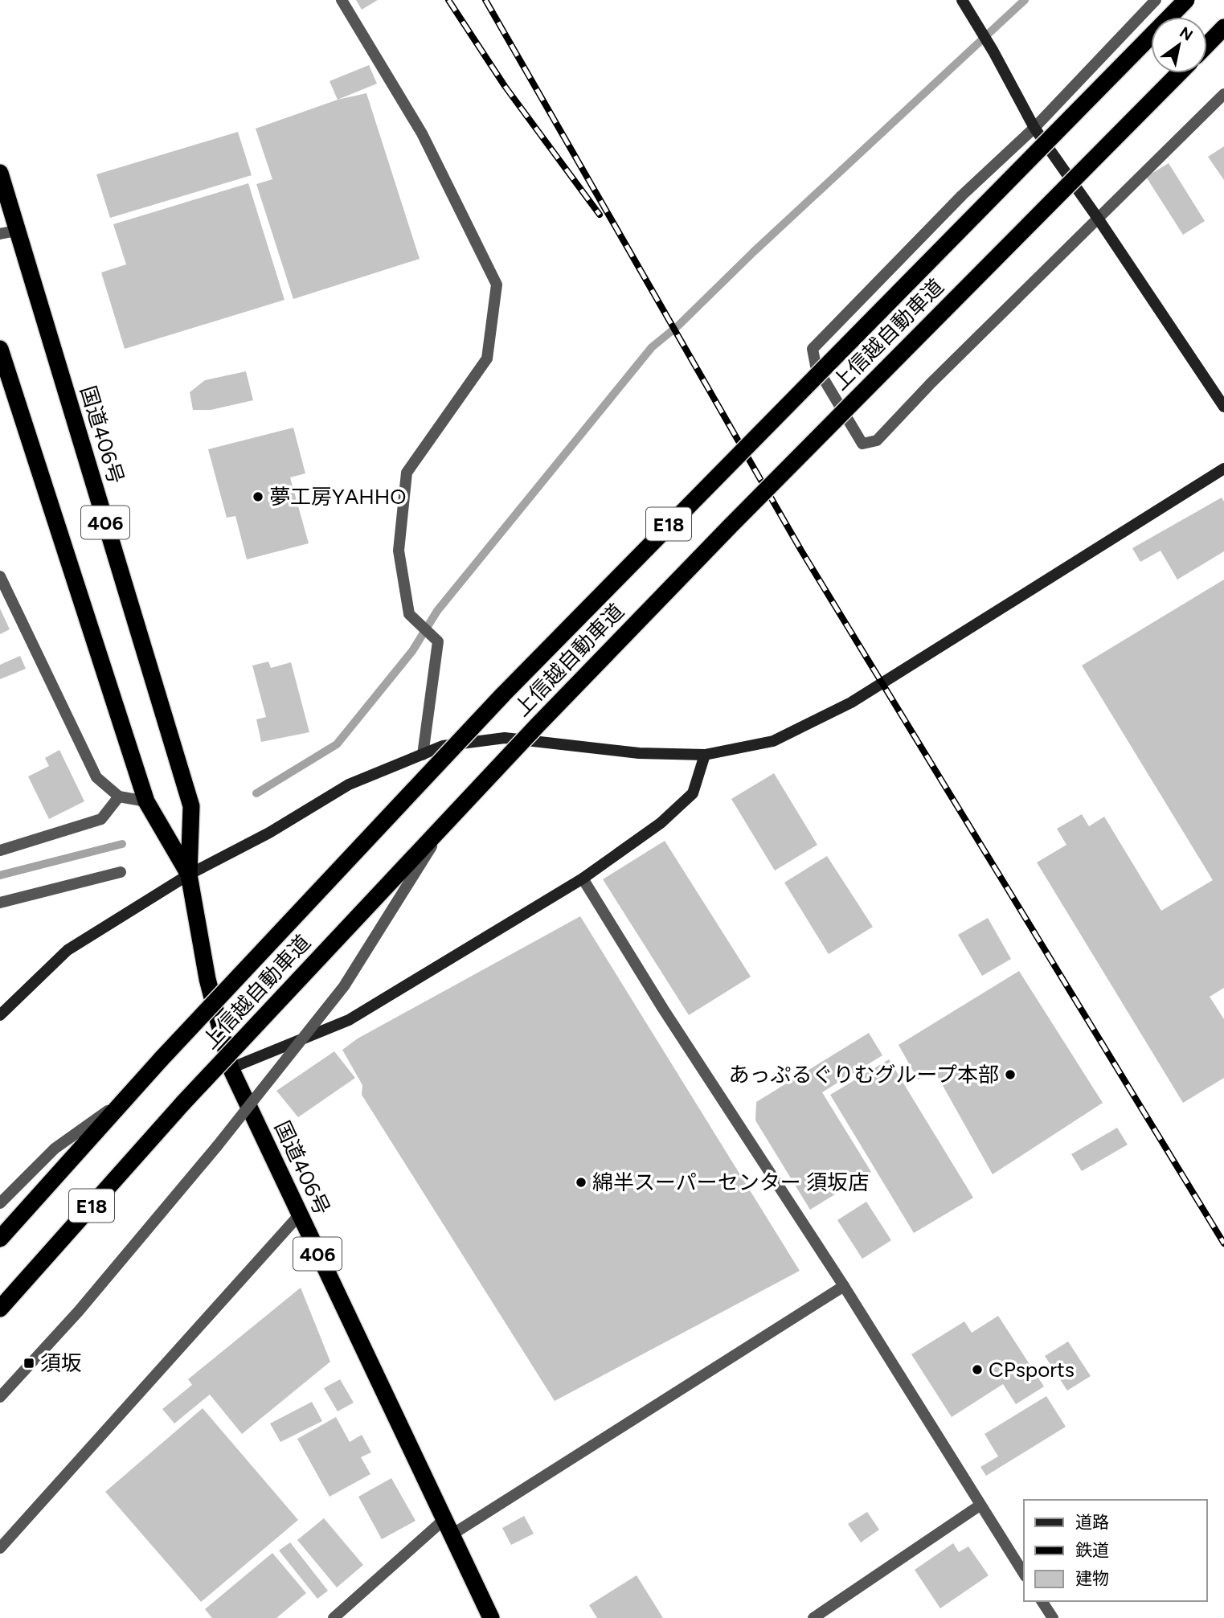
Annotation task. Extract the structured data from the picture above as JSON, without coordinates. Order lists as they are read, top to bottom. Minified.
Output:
{"streets":{"highway":["上信越自動車道","国道406号","406","E18"]},"places":{"other":["夢工房YAHHO","あっぷるぐりむグループ本部","綿半スーパーセンター 須坂店","CPsports"],"transit":["須坂"]},"legend":["道路","鉄道","建物"],"north":"top right"}
